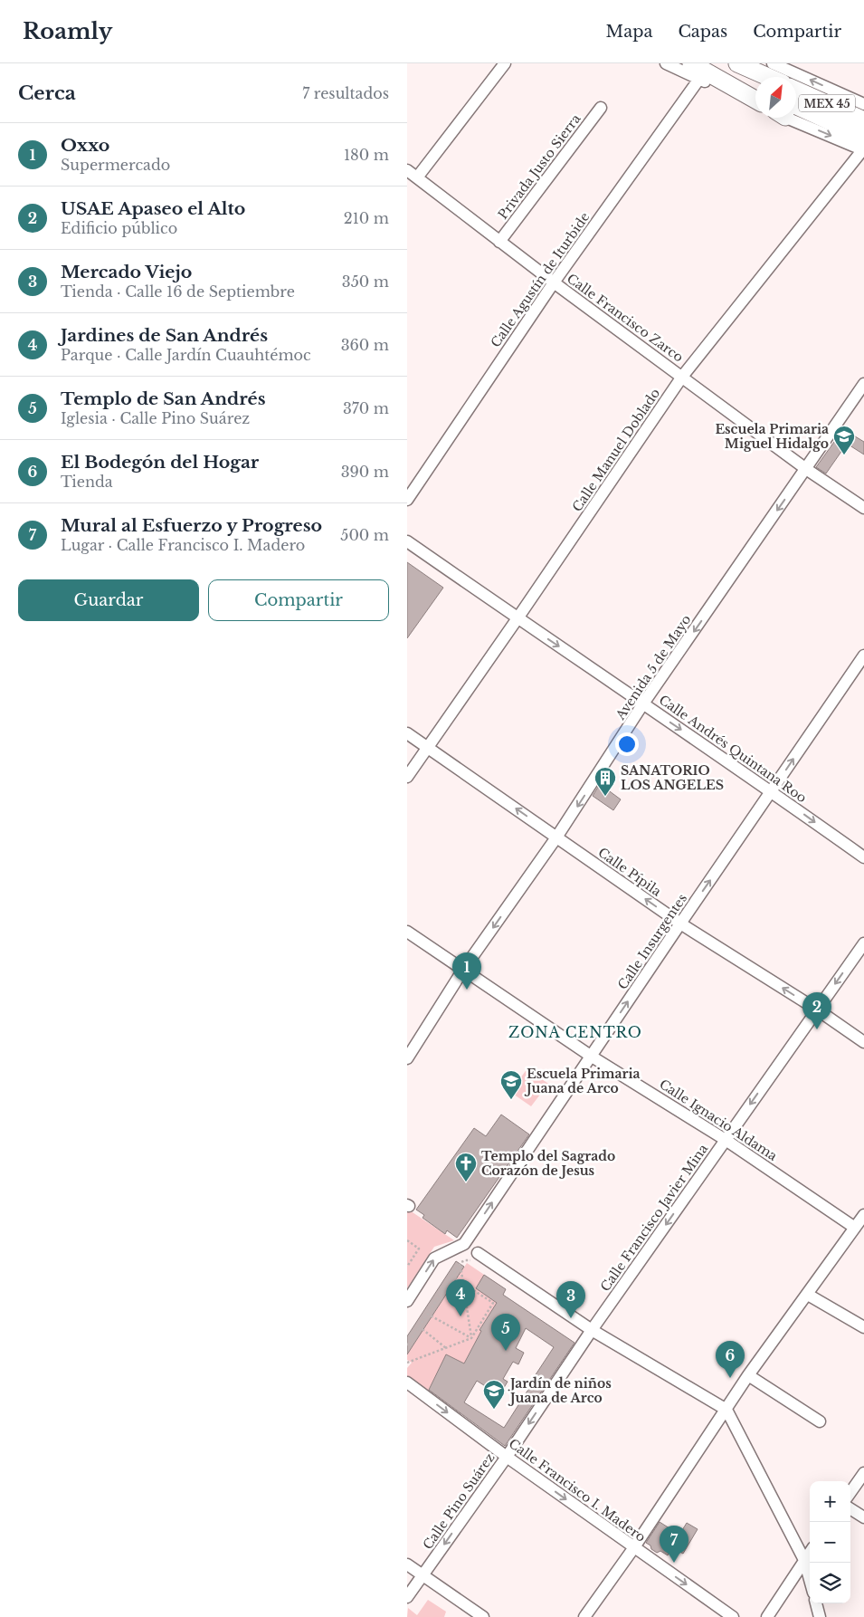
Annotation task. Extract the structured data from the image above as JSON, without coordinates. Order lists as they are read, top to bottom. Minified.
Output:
{"streets":{"highway":["MEX 45"],"street":["Privada Justo Sierra","Calle Agustín de Iturbide","Calle Francisco Zarco","Calle Manuel Doblado","Avenida 5 de Mayo","Calle Andrés Quintana Roo","Calle Pípila","Calle Insurgentes","Calle Ignacio Aldama","Calle Francisco Javier Mina","Calle Francisco I. Madero","Calle Pino Suárez"]},"crossings":[["MEX 45","Calle Manuel Doblado"],["Privada Justo Sierra","Calle Francisco Zarco"],["Calle Agustín de Iturbide","Calle Francisco Zarco"],["Calle Francisco Zarco","Calle Manuel Doblado"],["Calle Francisco Zarco","Avenida 5 de Mayo"],["Calle Manuel Doblado","Calle Andrés Quintana Roo"],["Calle Manuel Doblado","Calle Pípila"],["Avenida 5 de Mayo","Calle Andrés Quintana Roo"],["Avenida 5 de Mayo","Calle Pípila"],["Avenida 5 de Mayo","Calle Ignacio Aldama"],["Calle Andrés Quintana Roo","Calle Insurgentes"],["Calle Pípila","Calle Insurgentes"],["Calle Pípila","Calle Francisco Javier Mina"],["Calle Insurgentes","Calle Ignacio Aldama"],["Calle Ignacio Aldama","Calle Francisco Javier Mina"],["Calle Francisco Javier Mina","Calle Pino Suárez"],["Calle Francisco I. Madero","Calle Pino Suárez"]],"one_way":["Avenida 5 de Mayo","Calle Andrés Quintana Roo","Calle Pípila","Calle Insurgentes","Calle Francisco Javier Mina","Calle Francisco I. Madero","Calle Pino Suárez"],"districts":["ZONA CENTRO"],"places":{"school or university":["Escuela Primaria Miguel Hidalgo","Escuela Primaria Juana de Arco","Jardín de niños Juana de Arco"],"building":["SANATORIO LOS ANGELES"],"church":["Templo del Sagrado Corazón de Jesus"]},"north":"top right","page":{"header":"Roamly","nav":["Mapa","Capas","Compartir"],"heading":["Cerca","7 resultados"],"list":[{"mark":"1","name":"Oxxo","note":"Supermercado","value":"180 m"},{"mark":"2","name":"USAE Apaseo el Alto","note":"Edificio público","value":"210 m"},{"mark":"3","name":"Mercado Viejo","note":"Tienda · Calle 16 de Septiembre","value":"350 m"},{"mark":"4","name":"Jardines de San Andrés","note":"Parque · Calle Jardín Cuauhtémoc","value":"360 m"},{"mark":"5","name":"Templo de San Andrés","note":"Iglesia · Calle Pino Suárez","value":"370 m"},{"mark":"6","name":"El Bodegón del Hogar","note":"Tienda","value":"390 m"},{"mark":"7","name":"Mural al Esfuerzo y Progreso","note":"Lugar · Calle Francisco I. Madero","value":"500 m"}],"buttons":["Guardar","Compartir"],"pins":["1","2","4","3","5","6","7"],"map_buttons":["+","−"]}}
